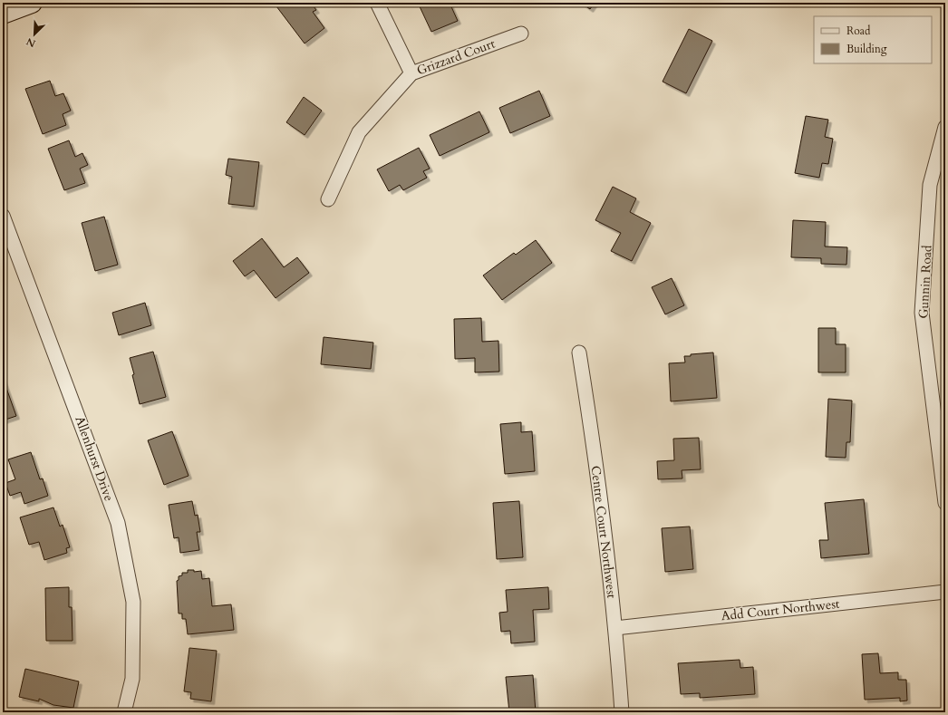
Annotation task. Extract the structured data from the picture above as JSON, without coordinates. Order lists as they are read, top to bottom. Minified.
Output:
{"streets":{"street":["Grizzard Court","Gunnin Road","Allenhurst Drive","Centre Court Northwest","Add Court Northwest"]},"crossings":[["Centre Court Northwest","Add Court Northwest"]],"legend":["Road","Building"],"north":"bottom left"}
